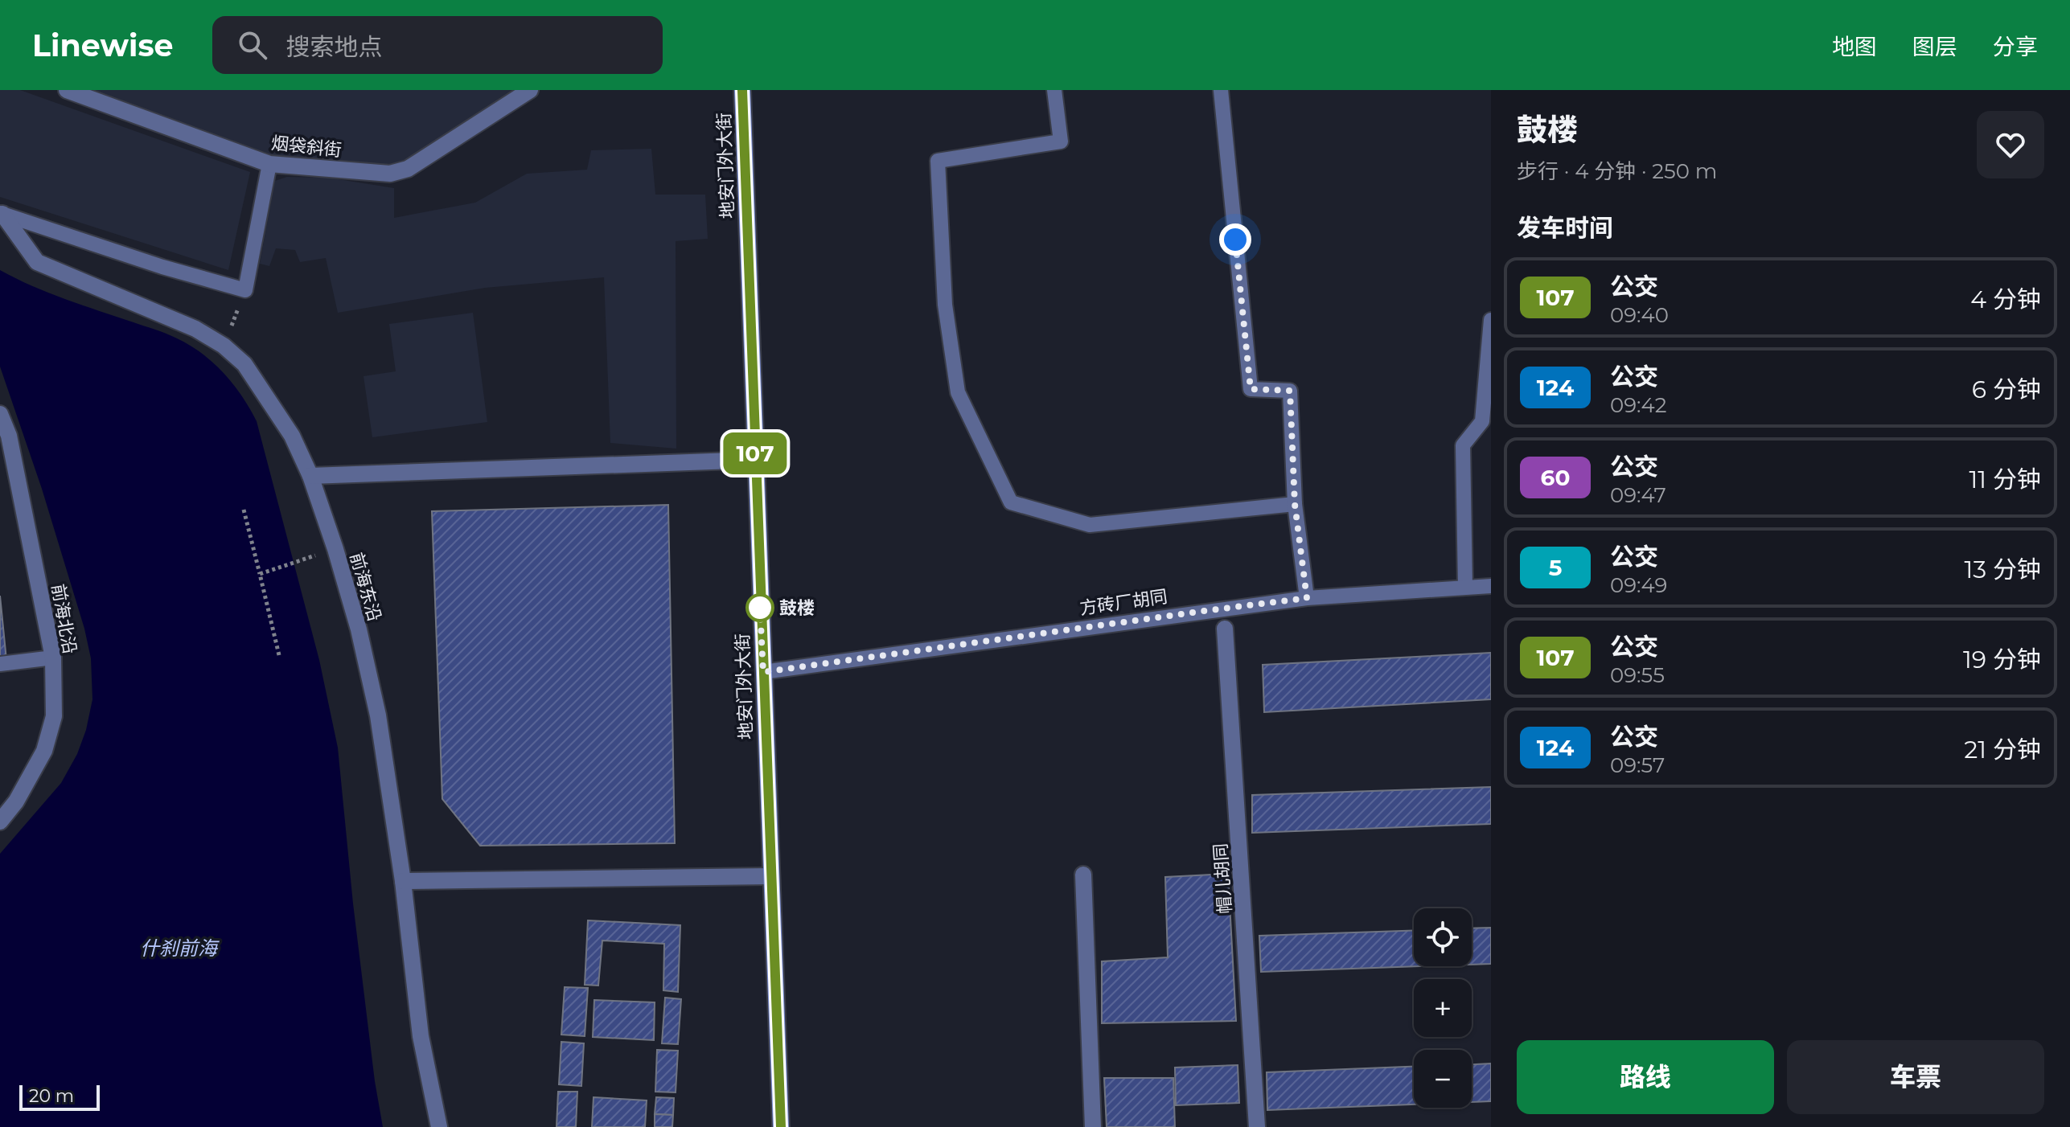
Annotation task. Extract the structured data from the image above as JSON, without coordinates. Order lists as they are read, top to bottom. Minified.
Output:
{"streets":{"main road":["地安门外大街"],"street":["烟袋斜街","前海东沿","前海北沿","帽儿胡同"],"lane":["方砖厂胡同"]},"crossings":[["地安门外大街","方砖厂胡同"]],"water":["什刹前海"],"places":["鼓楼"],"lines":["bus line 107"],"scale_bar":"20 m","page":{"header":"Linewise","search":"搜索地点","nav":["地图","图层","分享"],"on_map":"107","heading":[["鼓楼","步行 · 4 分钟 · 250 m"],"发车时间"],"list":[{"mark":"107","name":"公交","note":"09:40","value":"4 分钟"},{"mark":"124","name":"公交","note":"09:42","value":"6 分钟"},{"mark":"60","name":"公交","note":"09:47","value":"11 分钟"},{"mark":"5","name":"公交","note":"09:49","value":"13 分钟"},{"mark":"107","name":"公交","note":"09:55","value":"19 分钟"},{"mark":"124","name":"公交","note":"09:57","value":"21 分钟"}],"map_buttons":["+","−"],"buttons":["路线","车票"],"scale":"20 m"}}
